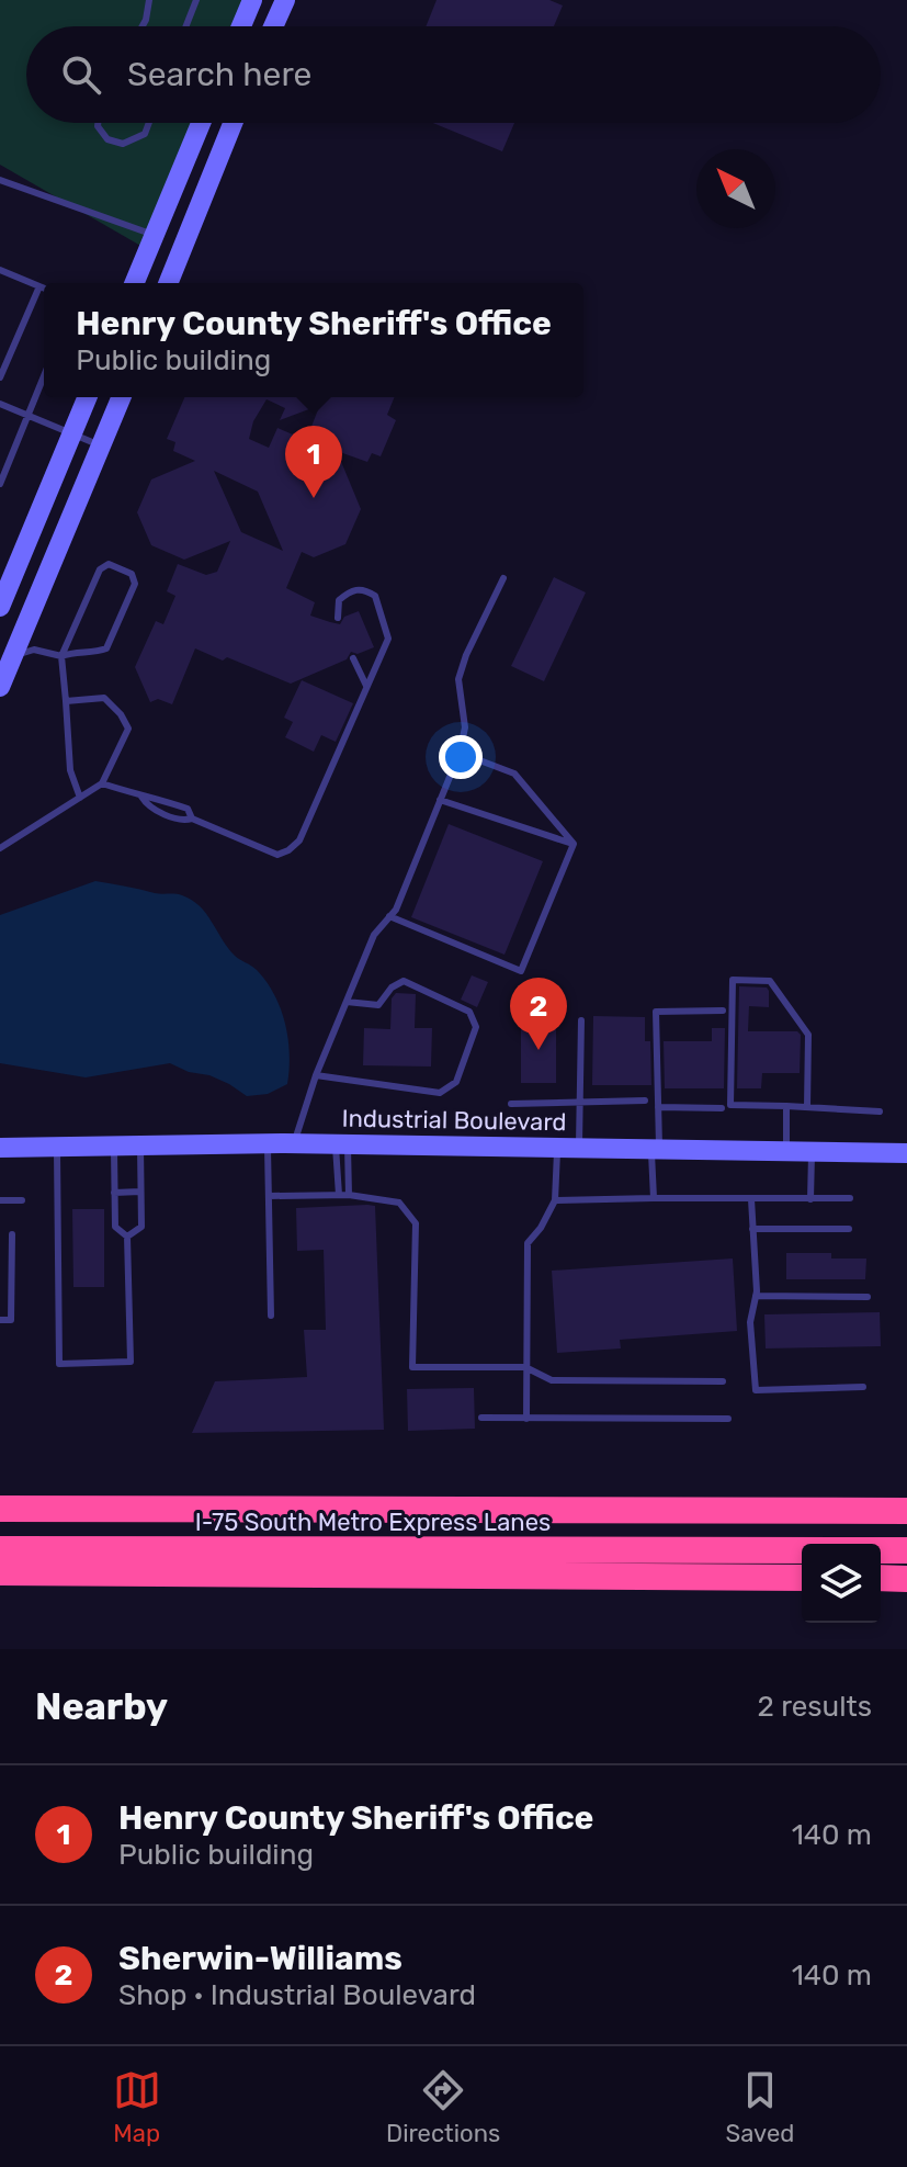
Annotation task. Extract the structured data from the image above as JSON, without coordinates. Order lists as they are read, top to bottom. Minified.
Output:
{"streets":{"highway":["I-75 South Metro Express Lanes"],"street":["Industrial Boulevard"]},"north":"top left","page":{"search":"Search here","popup":["Henry County Sheriff's Office","Public building"],"pins":["1","2"],"heading":["Nearby","2 results"],"list":[{"mark":"1","name":"Henry County Sheriff's Office","note":"Public building","value":"140 m"},{"mark":"2","name":"Sherwin-Williams","note":"Shop · Industrial Boulevard","value":"140 m"}],"nav":["Map","Directions","Saved"]}}
